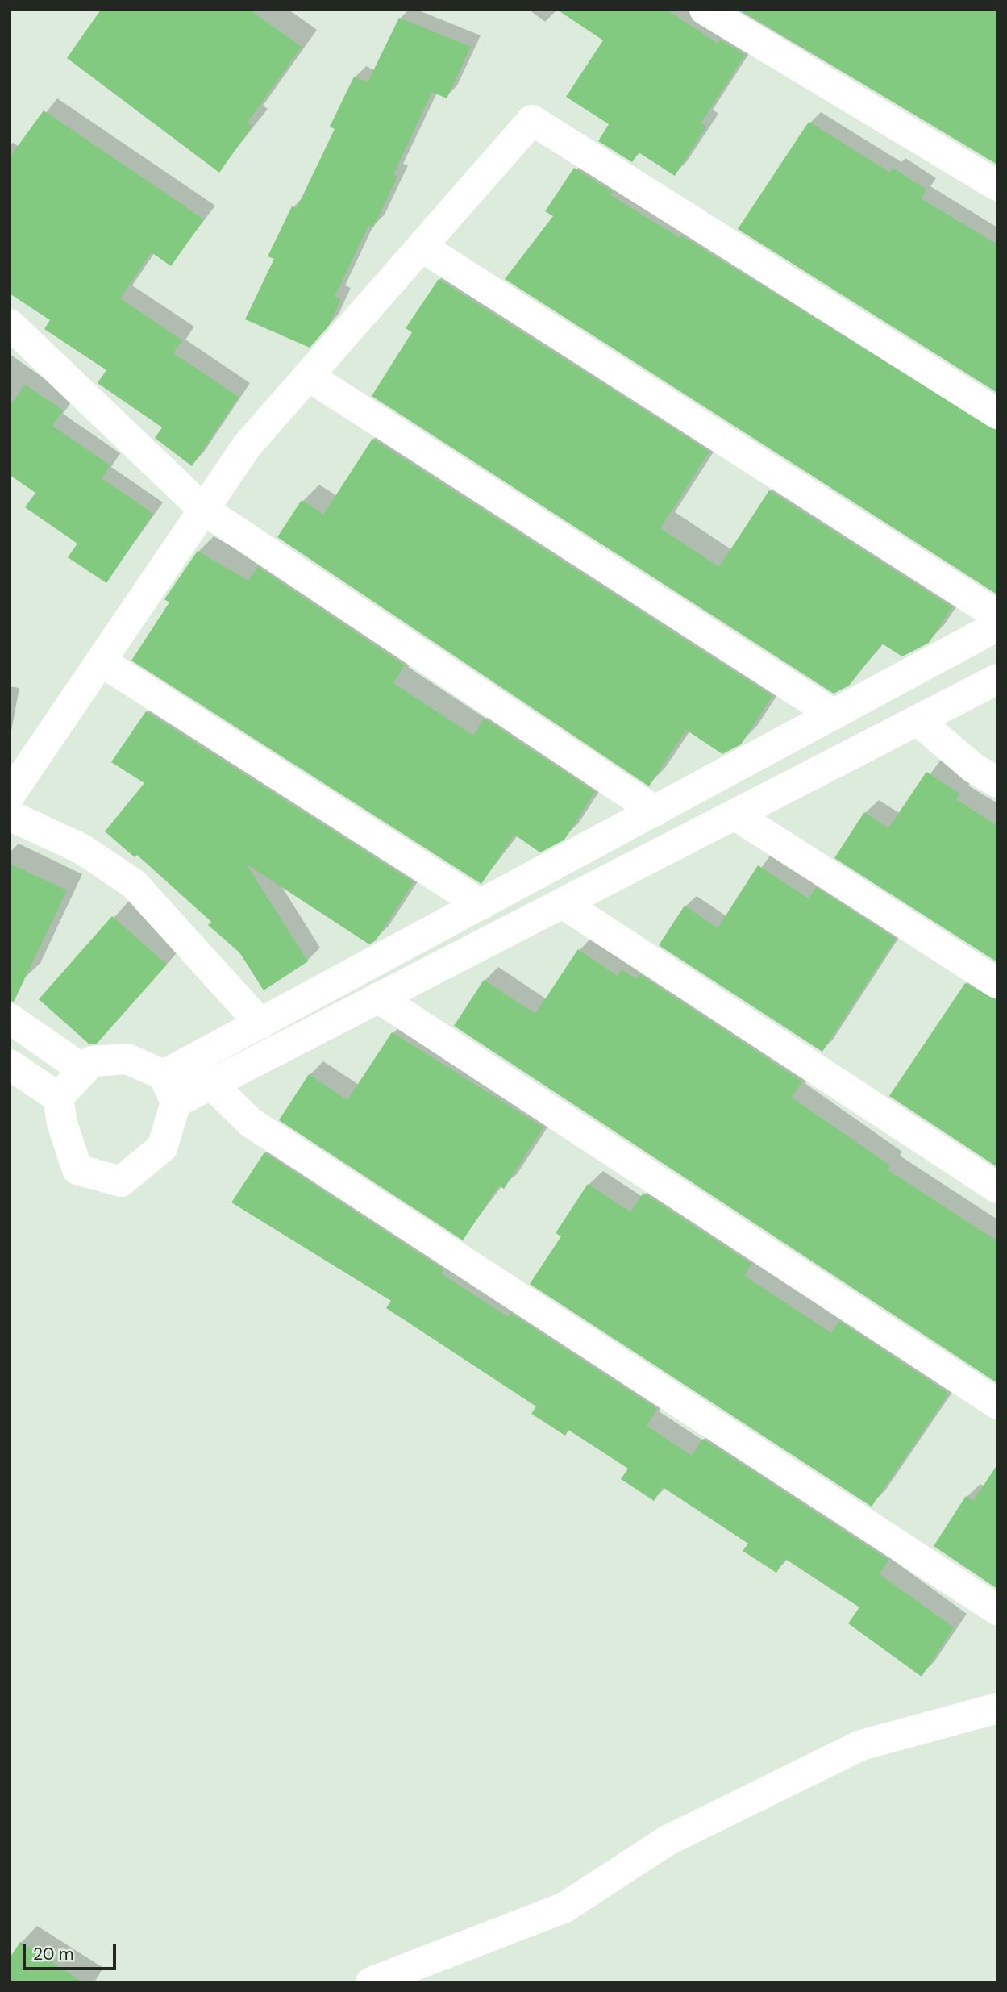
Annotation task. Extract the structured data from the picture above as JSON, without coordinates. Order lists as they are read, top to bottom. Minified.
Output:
{"scale_bar":"20 m"}
